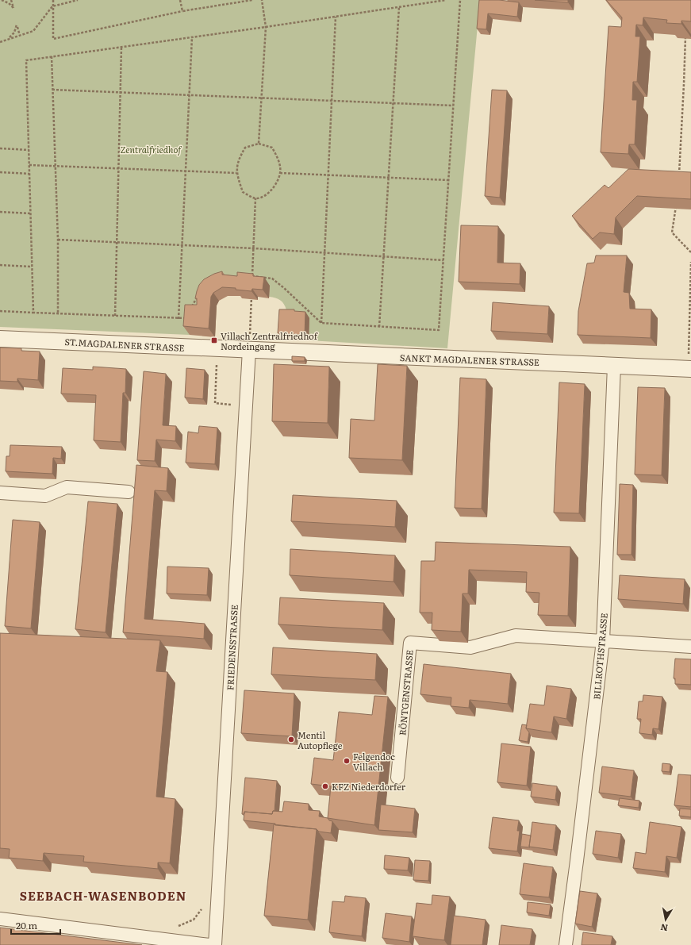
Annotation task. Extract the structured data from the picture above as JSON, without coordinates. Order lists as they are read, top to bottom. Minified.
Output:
{"streets":{"street":["ST.MAGDALENER STRASSE","SANKT MAGDALENER STRASSE","FRIEDENSSTRASSE","BILLROTHSTRASSE","RÖNTGENSTRASSE"]},"crossings":[["ST.MAGDALENER STRASSE","SANKT MAGDALENER STRASSE"],["ST.MAGDALENER STRASSE","FRIEDENSSTRASSE"],["SANKT MAGDALENER STRASSE","FRIEDENSSTRASSE"],["SANKT MAGDALENER STRASSE","BILLROTHSTRASSE"],["BILLROTHSTRASSE","RÖNTGENSTRASSE"]],"districts":["SEEBACH-WASENBODEN"],"parks":["Zentralfriedhof"],"places":{"transit":["Villach Zentralfriedhof Nordeingang"],"other":["Mentil Autopflege","Felgendoc Villach","KFZ Niederdorfer"]},"scale_bar":"20 m","north":"bottom"}
